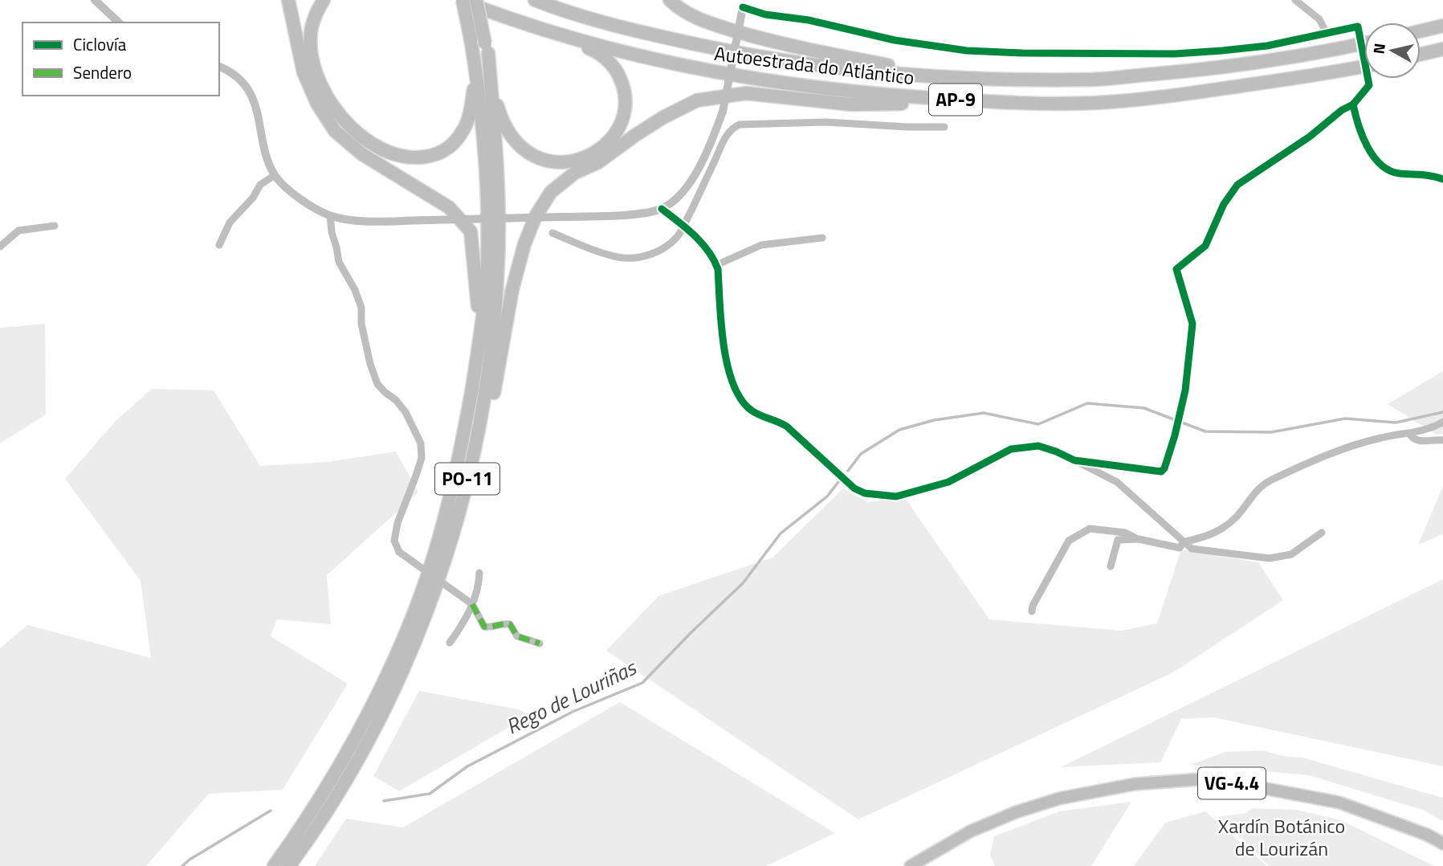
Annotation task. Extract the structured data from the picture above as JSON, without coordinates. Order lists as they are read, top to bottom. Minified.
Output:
{"streets":{"highway":["Autoestrada do Atlántico","AP-9","PO-11","VG-4.4"]},"crossings":[["Autoestrada do Atlántico","PO-11"]],"water":["Rego de Louriñas"],"parks":["Xardín Botánico de Lourizán"],"legend":["Ciclovía","Sendero"],"north":"left"}
